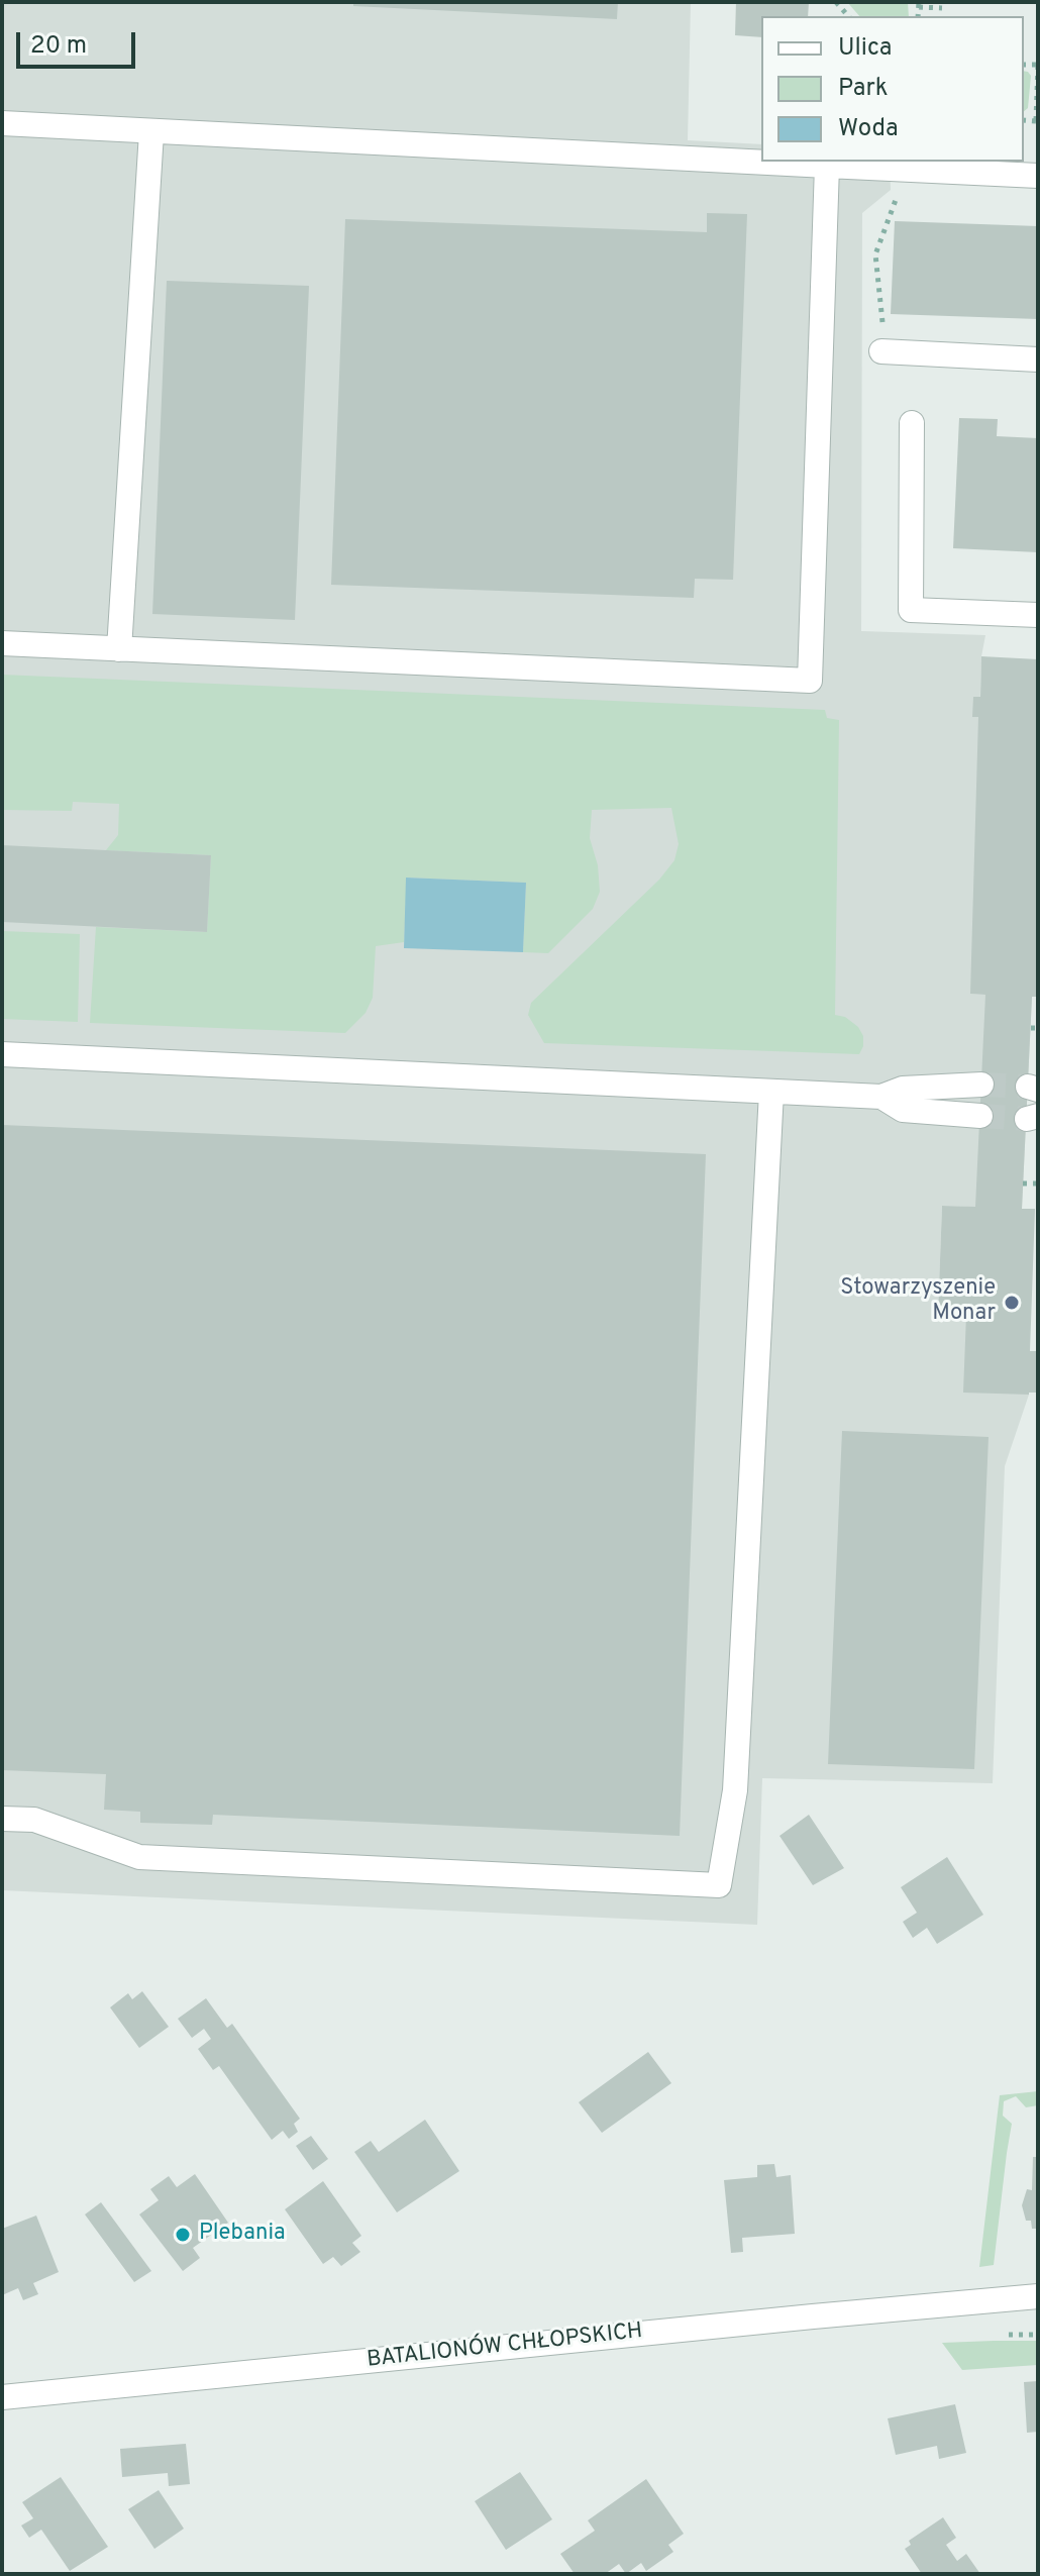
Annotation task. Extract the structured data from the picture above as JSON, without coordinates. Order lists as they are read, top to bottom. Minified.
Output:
{"streets":{"street":["BATALIONÓW CHŁOPSKICH"]},"places":["Stowarzyszenie Monar","Plebania"],"legend":["Ulica","Park","Woda"],"scale_bar":"20 m"}
